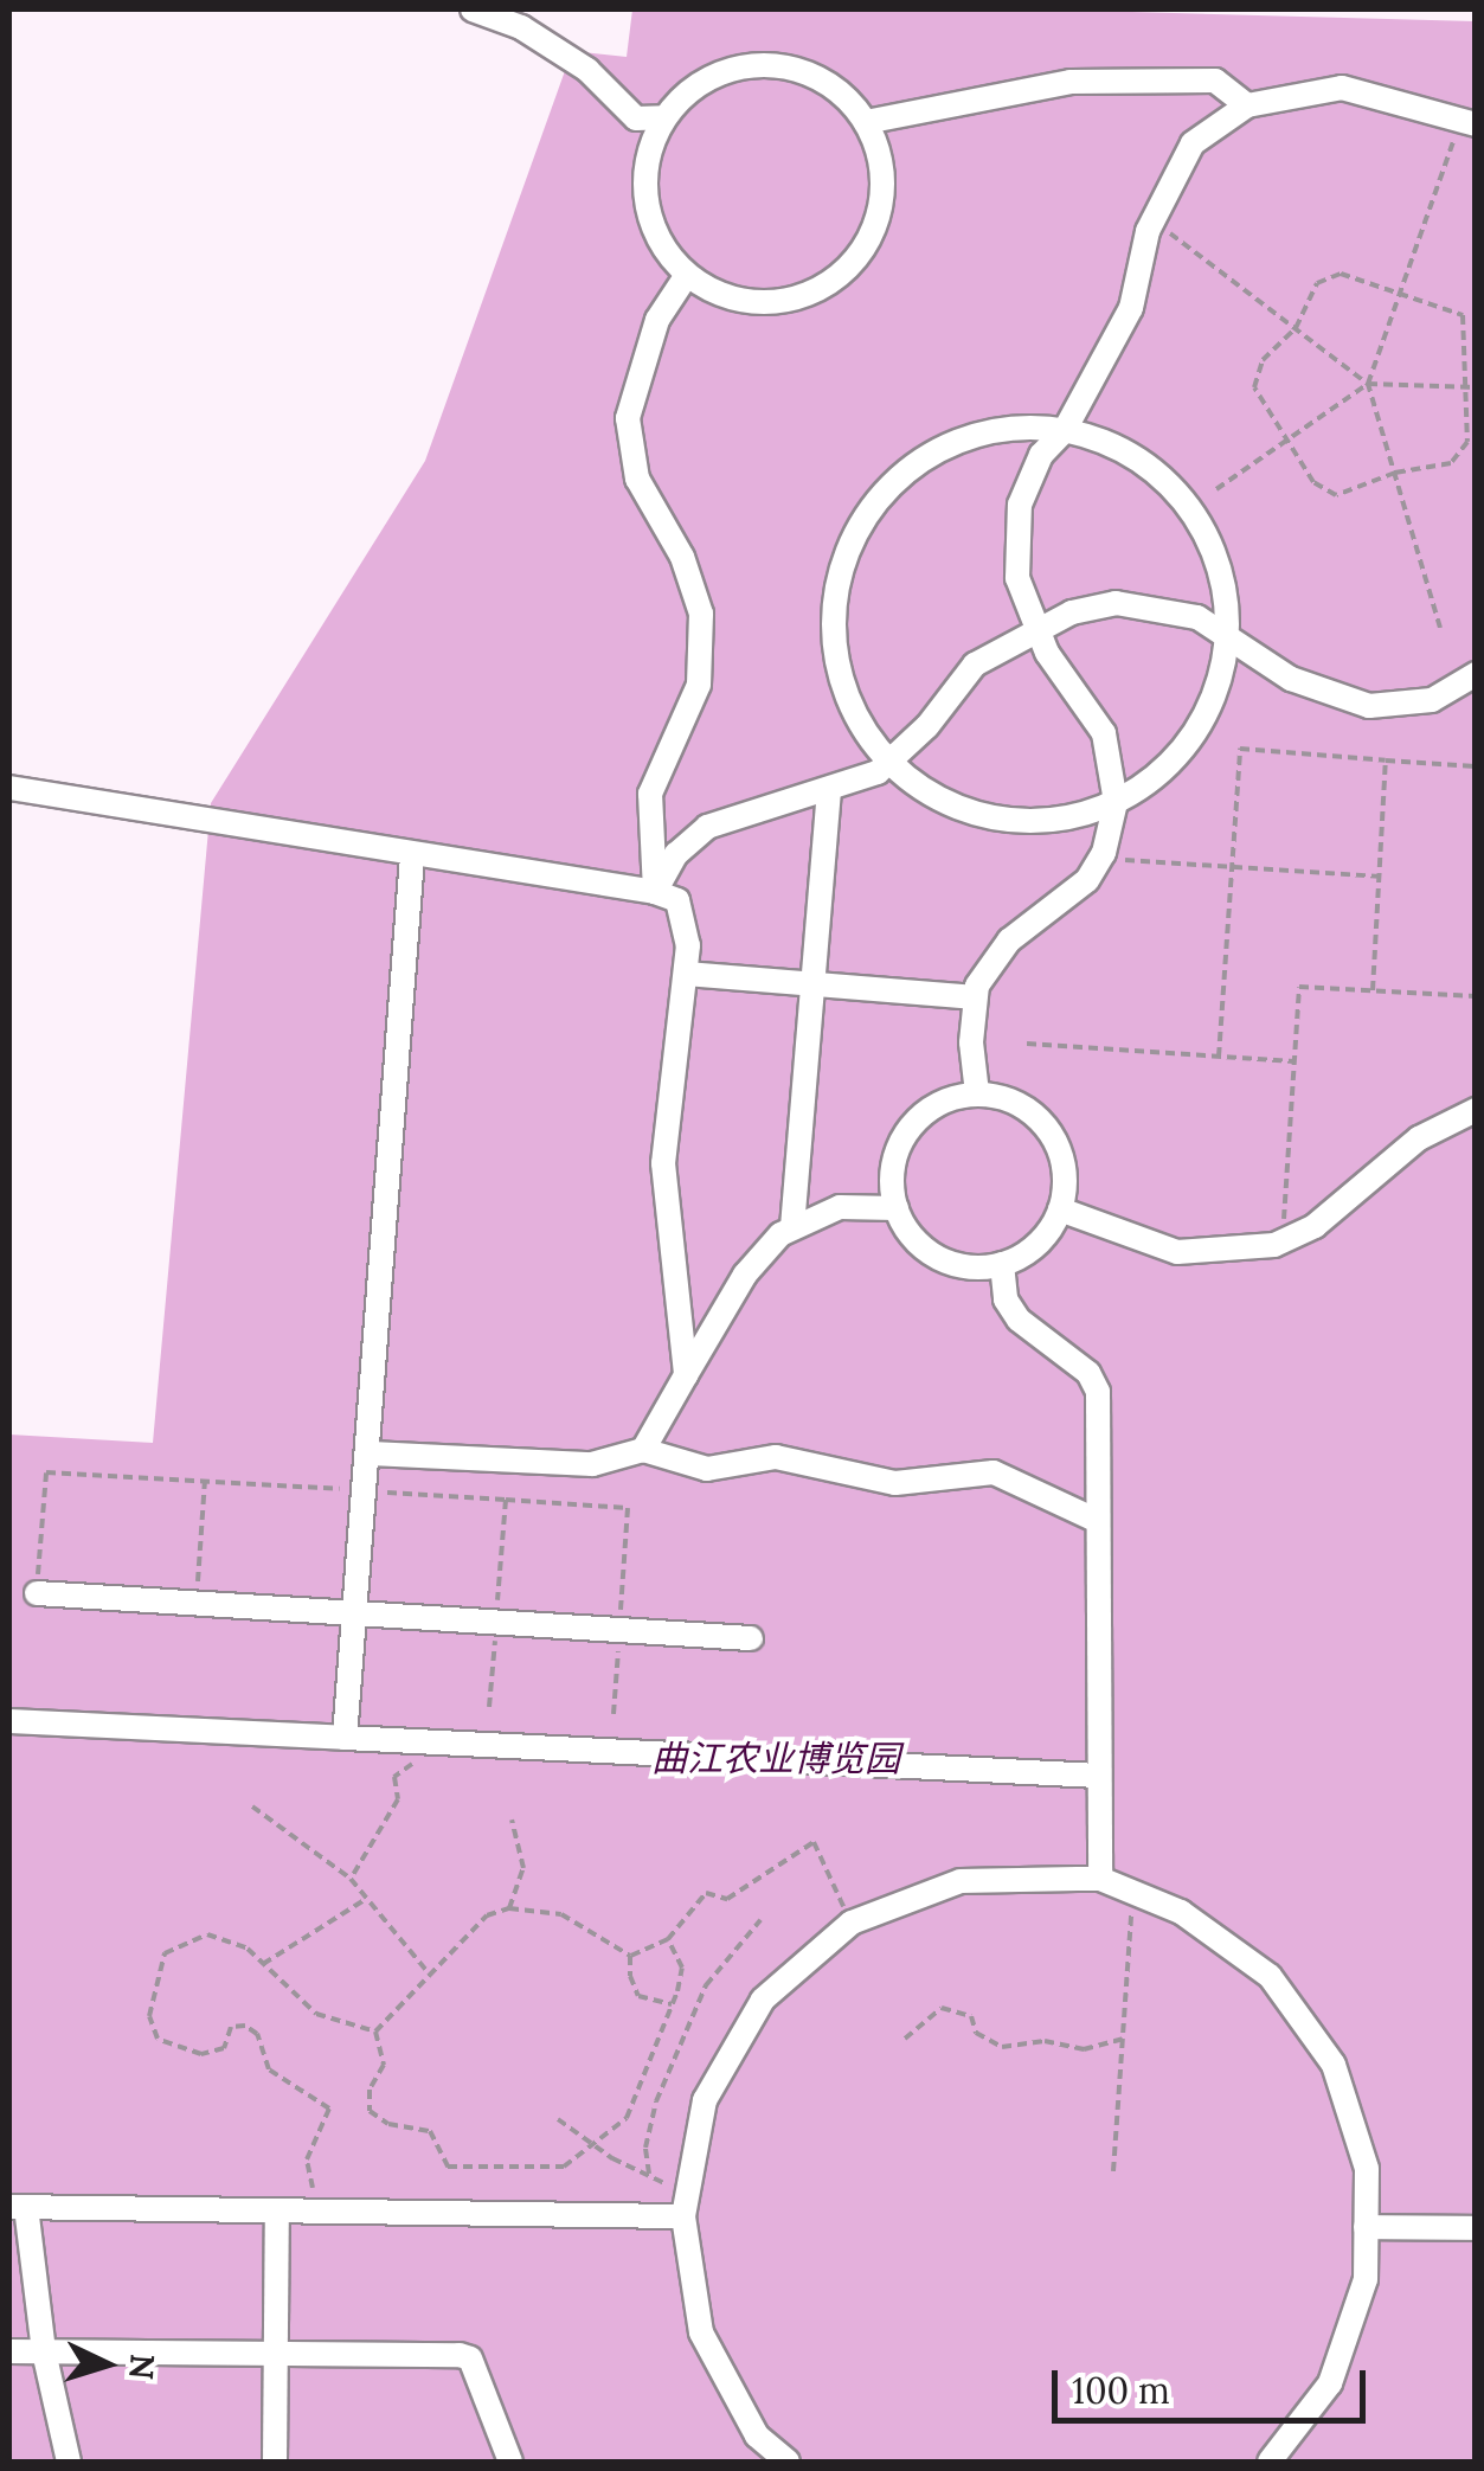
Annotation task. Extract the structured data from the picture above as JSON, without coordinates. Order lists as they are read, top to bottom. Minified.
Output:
{"parks":["曲江农业博览园"],"scale_bar":"100 m","north":"right"}
